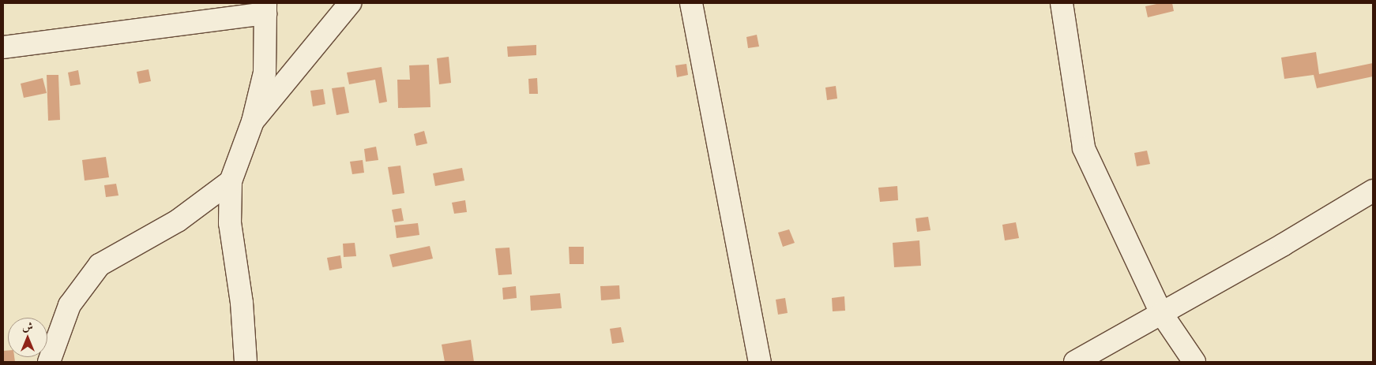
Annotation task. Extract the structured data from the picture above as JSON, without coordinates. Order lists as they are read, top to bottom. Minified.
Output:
{"north":"top"}
